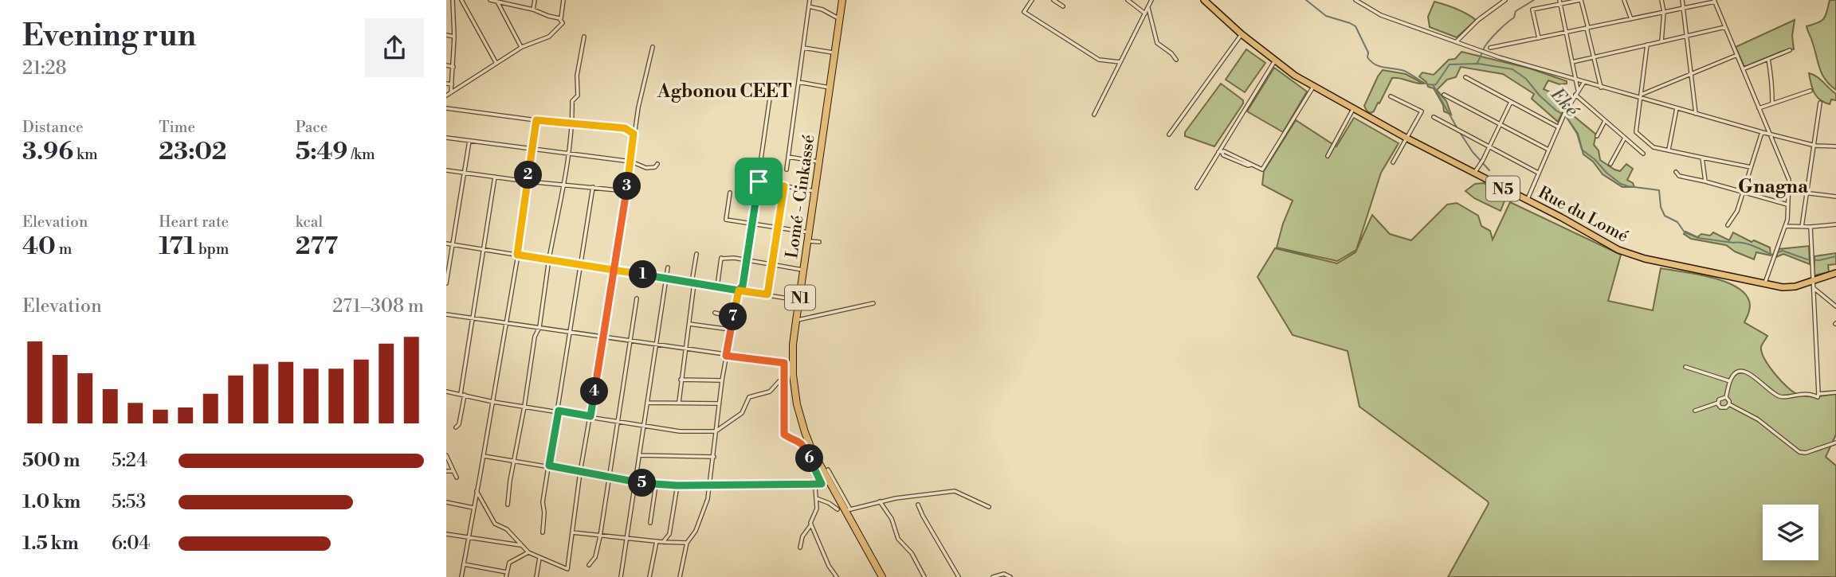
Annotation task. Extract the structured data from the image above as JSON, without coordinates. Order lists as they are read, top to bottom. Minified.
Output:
{"streets":{"highway":["Lomé - Cinkassé","N1"],"main road":["N5","Rue du Lomé"]},"districts":["Agbonou CEET","Gnagna"],"water":["Eké"],"page":{"heading":["Evening run","21:28"],"stats":[["Distance","3.96 km"],["Time","23:02"],["Pace","5:49 /km"],["Elevation","40 m"],["Heart rate","171 bpm"],["kcal","277"]],"pins":["2","3","1","7","4","6","5"],"chart":["Elevation","271–308 m"],"list":[{"name":"500 m","note":"5:24"},{"name":"1.0 km","note":"5:53"},{"name":"1.5 km","note":"6:04"}]}}
